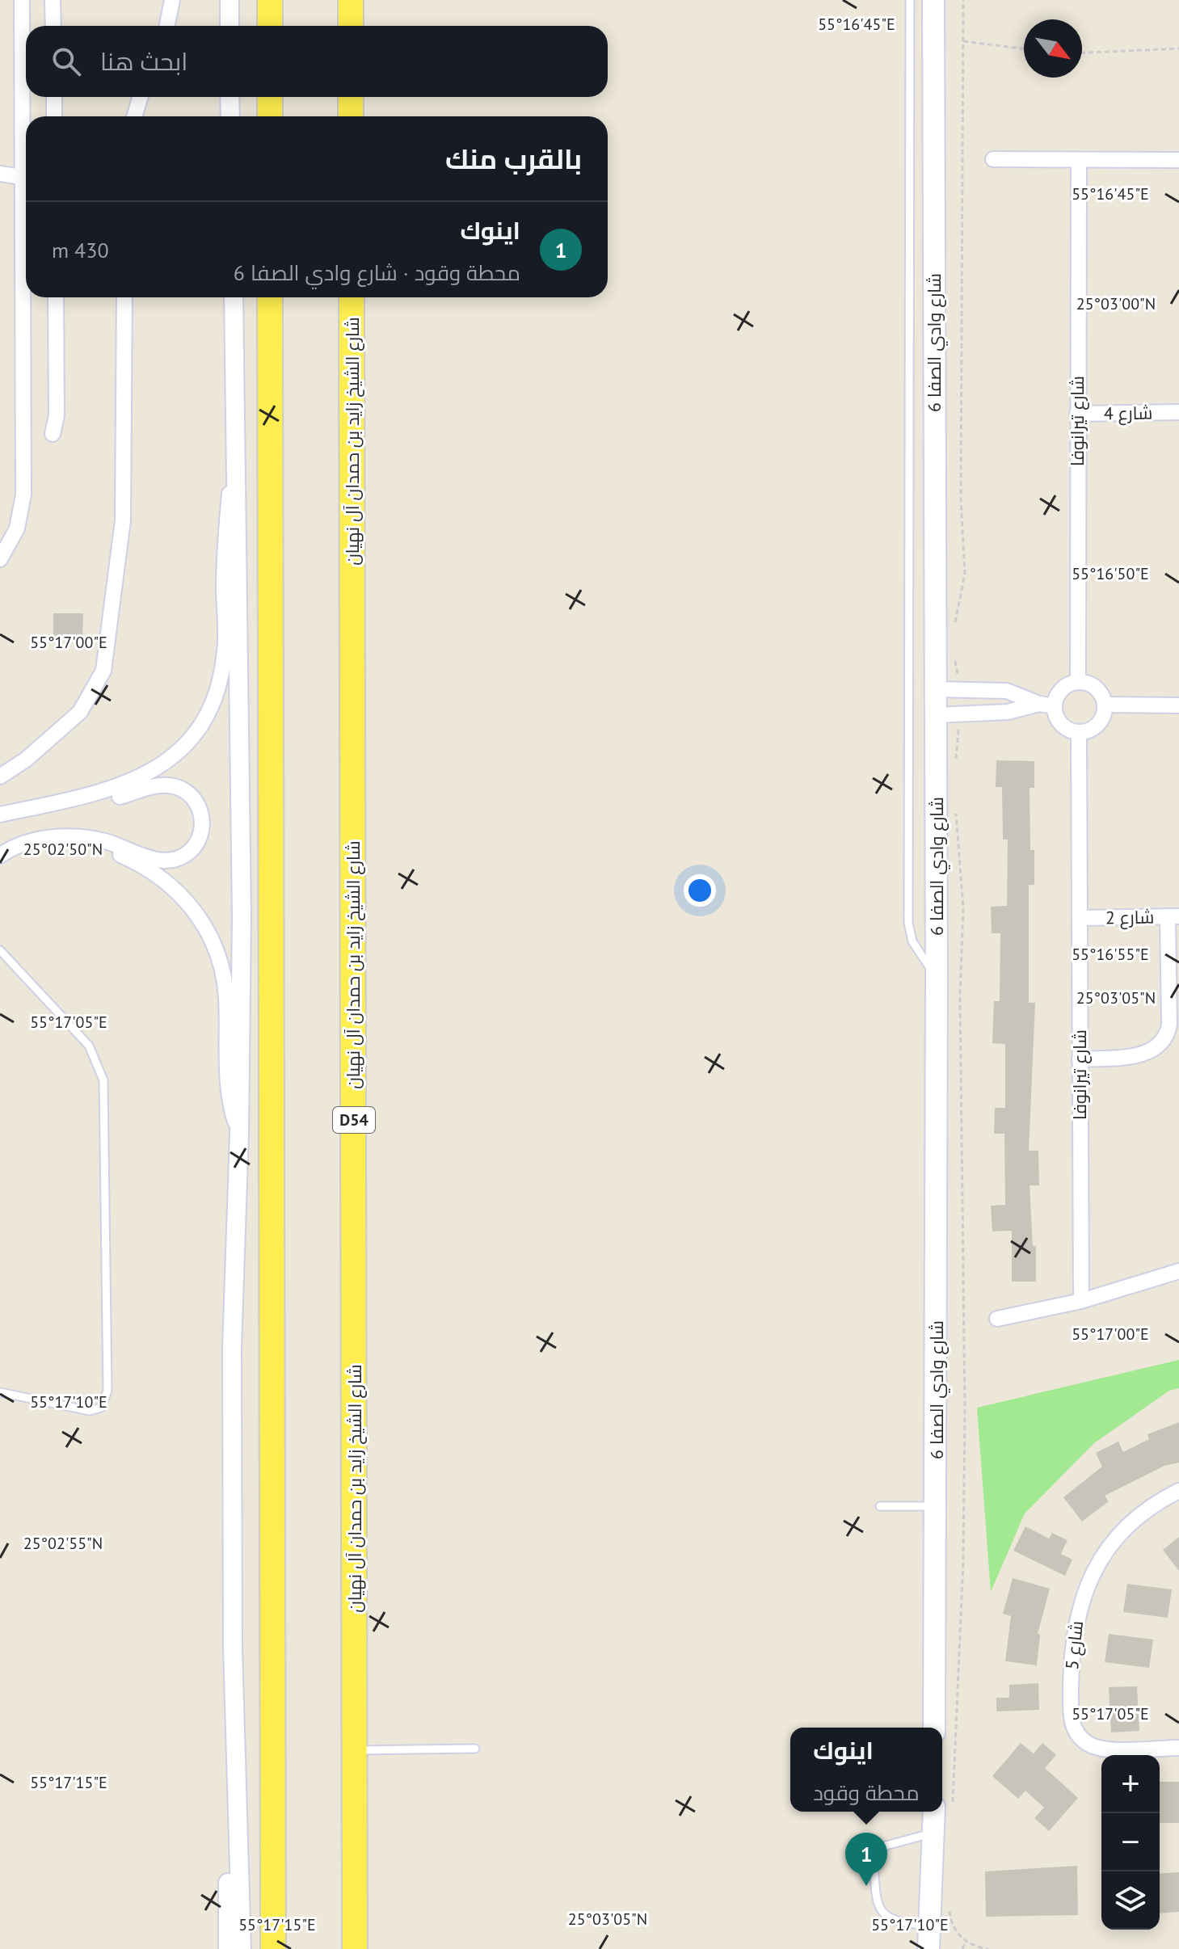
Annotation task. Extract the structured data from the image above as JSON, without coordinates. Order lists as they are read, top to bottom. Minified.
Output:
{"streets":{"main road":["شارع وادي الصفا 6","شارع الشيخ زايد بن حمدان آل نهيان","D54"],"street":["شارع 4","شارع تيرانوفا","شارع 2","شارع 5"]},"crossings":[["شارع 4","شارع تيرانوفا"],["شارع تيرانوفا","شارع 2"]],"north":"bottom right","page":{"search":"ابحث هنا","heading":"بالقرب منك","list":[{"mark":"1","name":"اينوك","note":"محطة وقود · شارع وادي الصفا 6","value":"430 m"}],"popup":["اينوك","محطة وقود"],"map_buttons":["+","−"],"pins":"1"},"coordinates":["55°16'45\"E","25°03'00\"N","55°16'50\"E","55°17'00\"E","25°02'50\"N","55°16'55\"E","25°03'05\"N","55°17'05\"E","55°17'10\"E","25°02'55\"N","55°17'15\"E"]}
